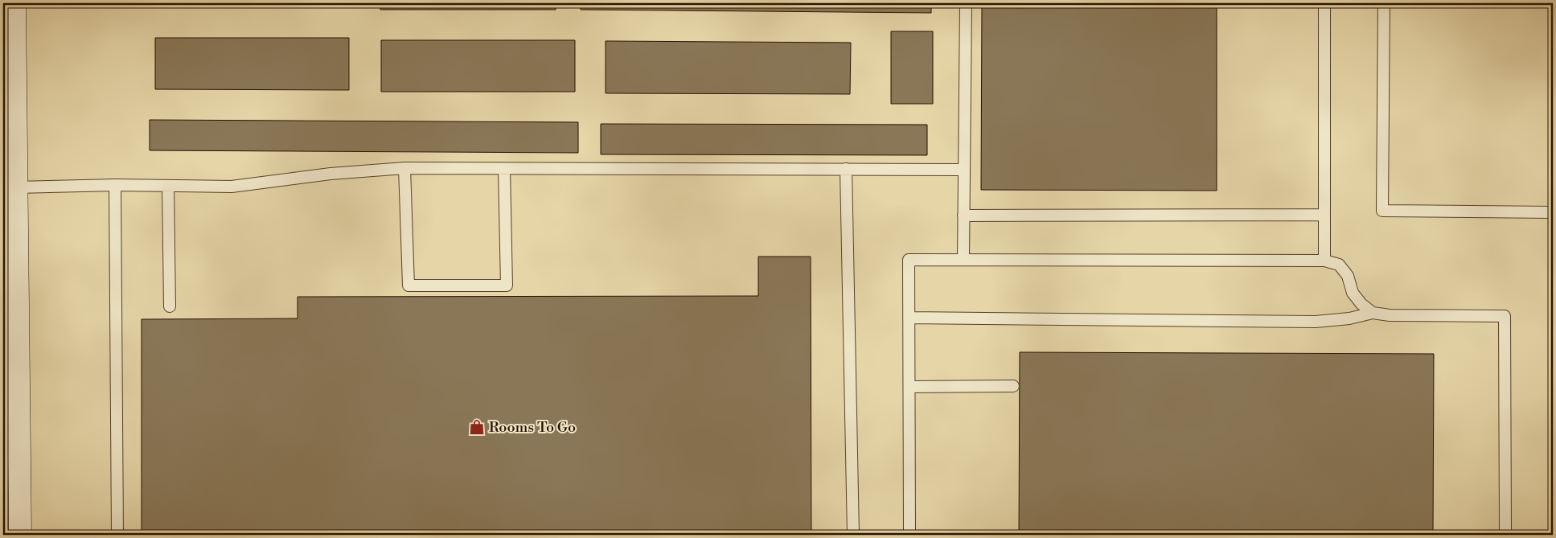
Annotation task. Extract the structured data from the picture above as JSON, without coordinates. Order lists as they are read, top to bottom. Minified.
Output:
{"places":{"shop":["Rooms To Go"]}}
